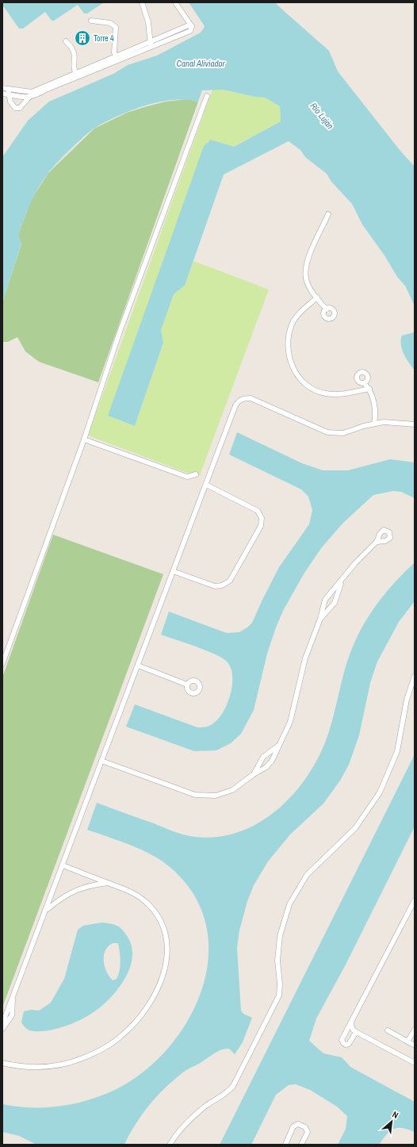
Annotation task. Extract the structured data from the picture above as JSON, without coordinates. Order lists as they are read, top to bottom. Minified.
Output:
{"water":["Canal Aliviador","Río Luján"],"places":{"building":["Torre 4"]},"north":"top right"}
